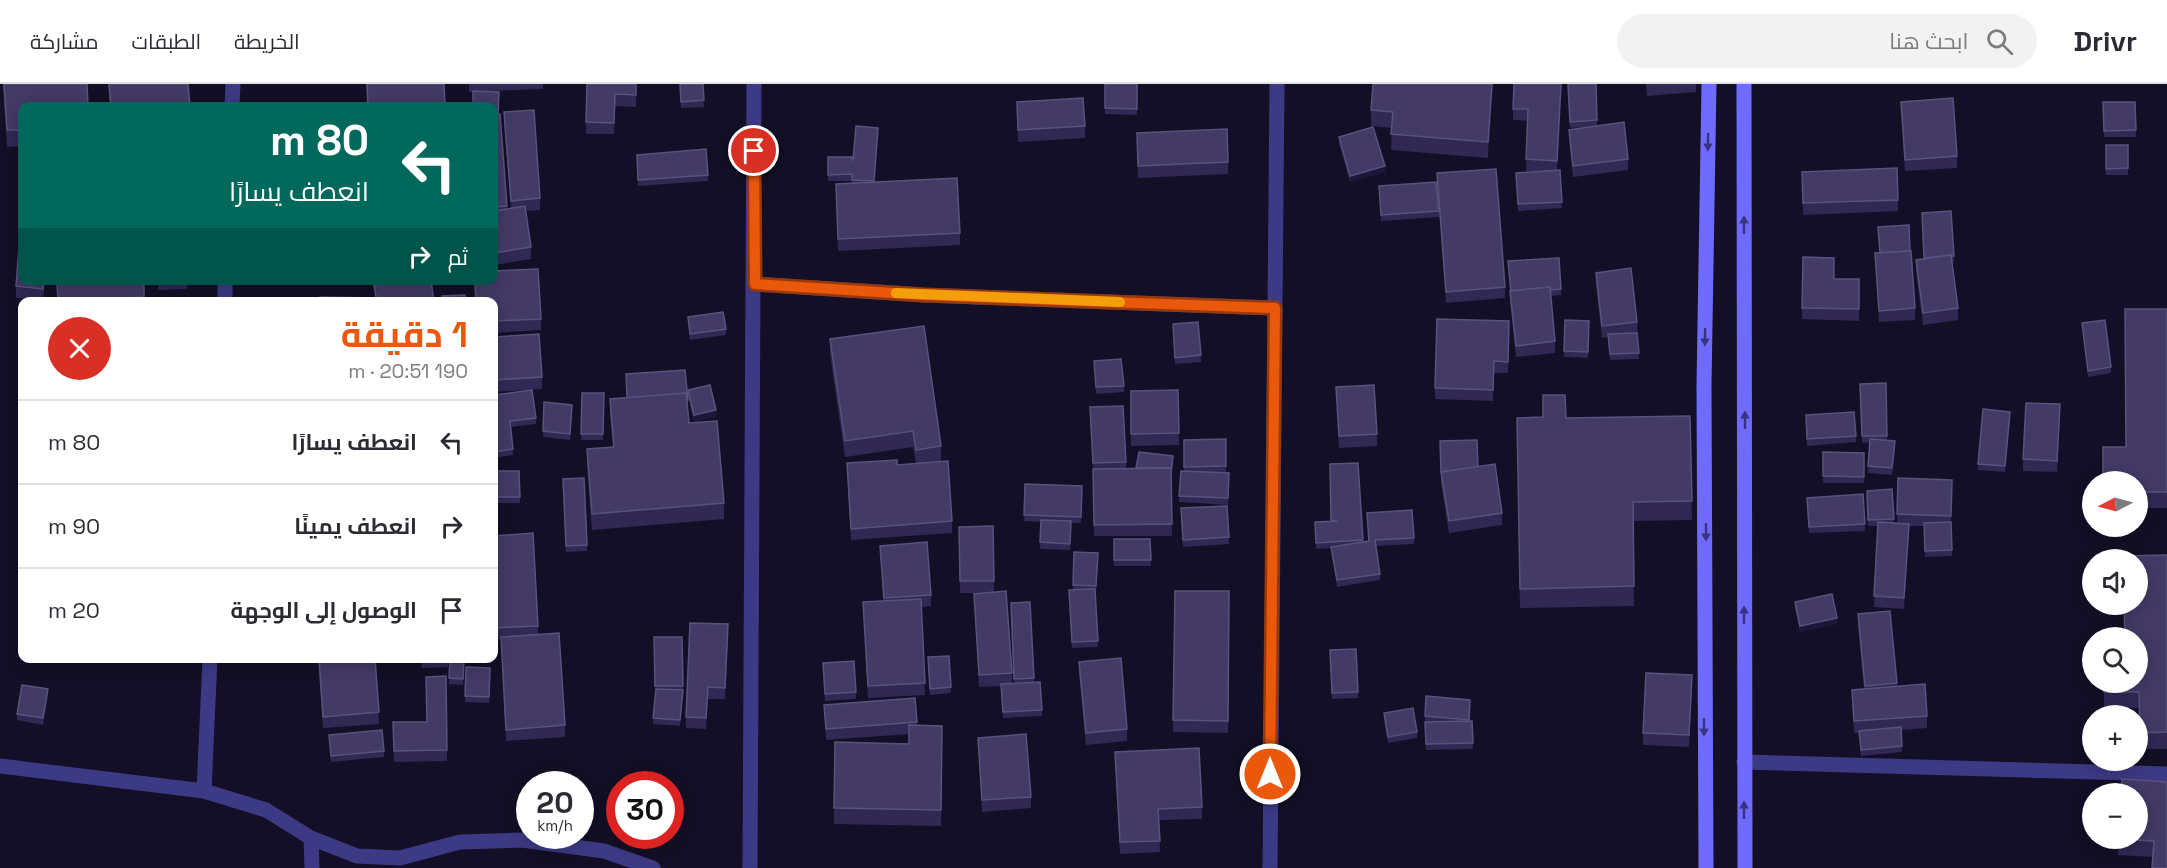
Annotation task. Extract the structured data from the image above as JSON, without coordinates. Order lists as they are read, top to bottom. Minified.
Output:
{"north":"left","page":{"header":"Drivr","search":"ابحث هنا","nav":["الخريطة","الطبقات","مشاركة"],"turn":["80 m","انعطف يسارًا"],"then":"ثم","heading":["1 دقيقة","190 m · 20:51"],"list":[{"name":"انعطف يسارًا","value":"80 m"},{"name":"انعطف يمينًا","value":"90 m"},{"name":"الوصول إلى الوجهة","value":"20 m"}],"map_buttons":["+","−"],"speed":"20 km/h","limit":"30"}}
